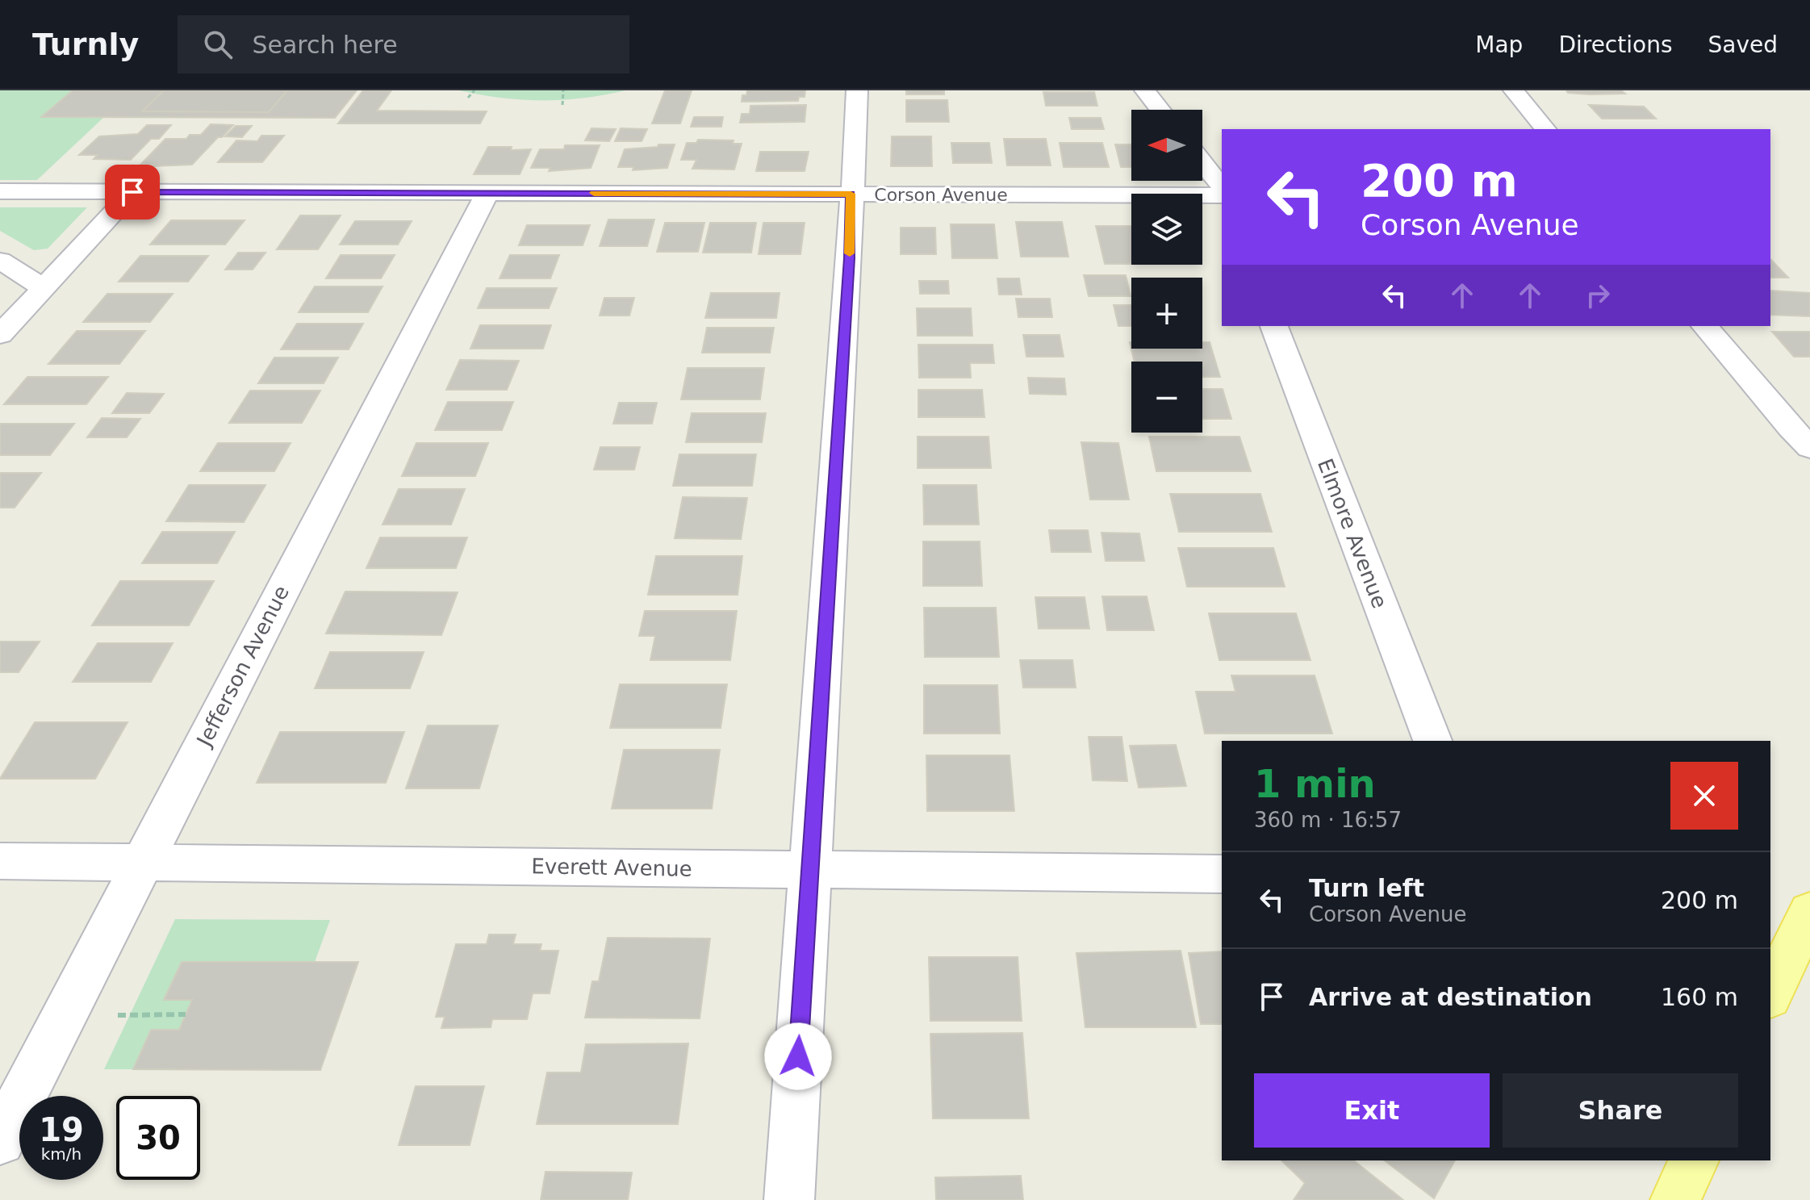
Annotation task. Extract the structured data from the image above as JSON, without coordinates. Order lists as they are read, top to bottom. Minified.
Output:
{"streets":{"street":["Corson Avenue","Elmore Avenue","Jefferson Avenue","Everett Avenue"]},"crossings":[["Corson Avenue","Jefferson Avenue"],["Jefferson Avenue","Everett Avenue"]],"north":"left","page":{"header":"Turnly","search":"Search here","nav":["Map","Directions","Saved"],"map_buttons":["+","−"],"turn":["200 m","Corson Avenue"],"heading":["1 min","360 m · 16:57"],"list":[{"name":"Turn left","note":"Corson Avenue","value":"200 m"},{"name":"Arrive at destination","value":"160 m"}],"buttons":["Exit","Share"],"speed":"19 km/h","limit":"30"}}
